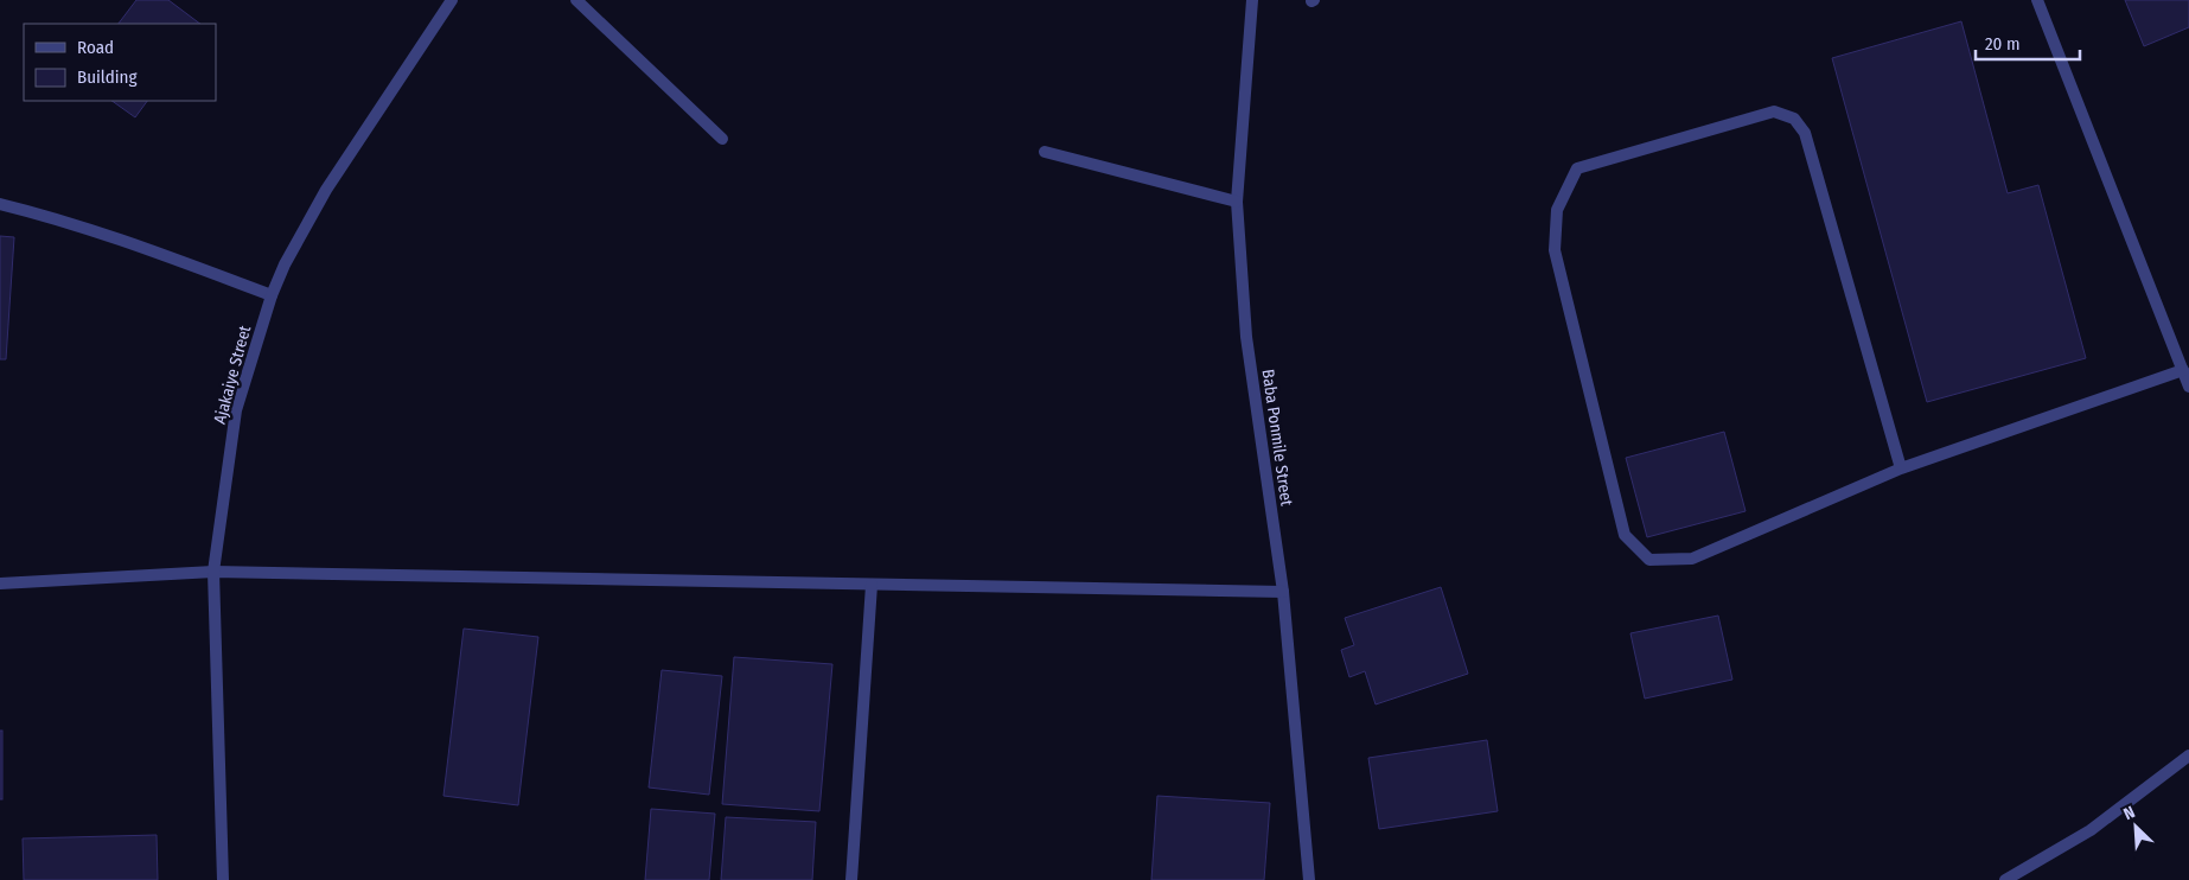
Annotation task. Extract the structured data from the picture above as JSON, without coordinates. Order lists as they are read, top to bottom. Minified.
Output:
{"streets":{"street":["Ajakaiye Street","Baba Ponmile Street"]},"legend":["Road","Building"],"scale_bar":"20 m","north":"top left"}
